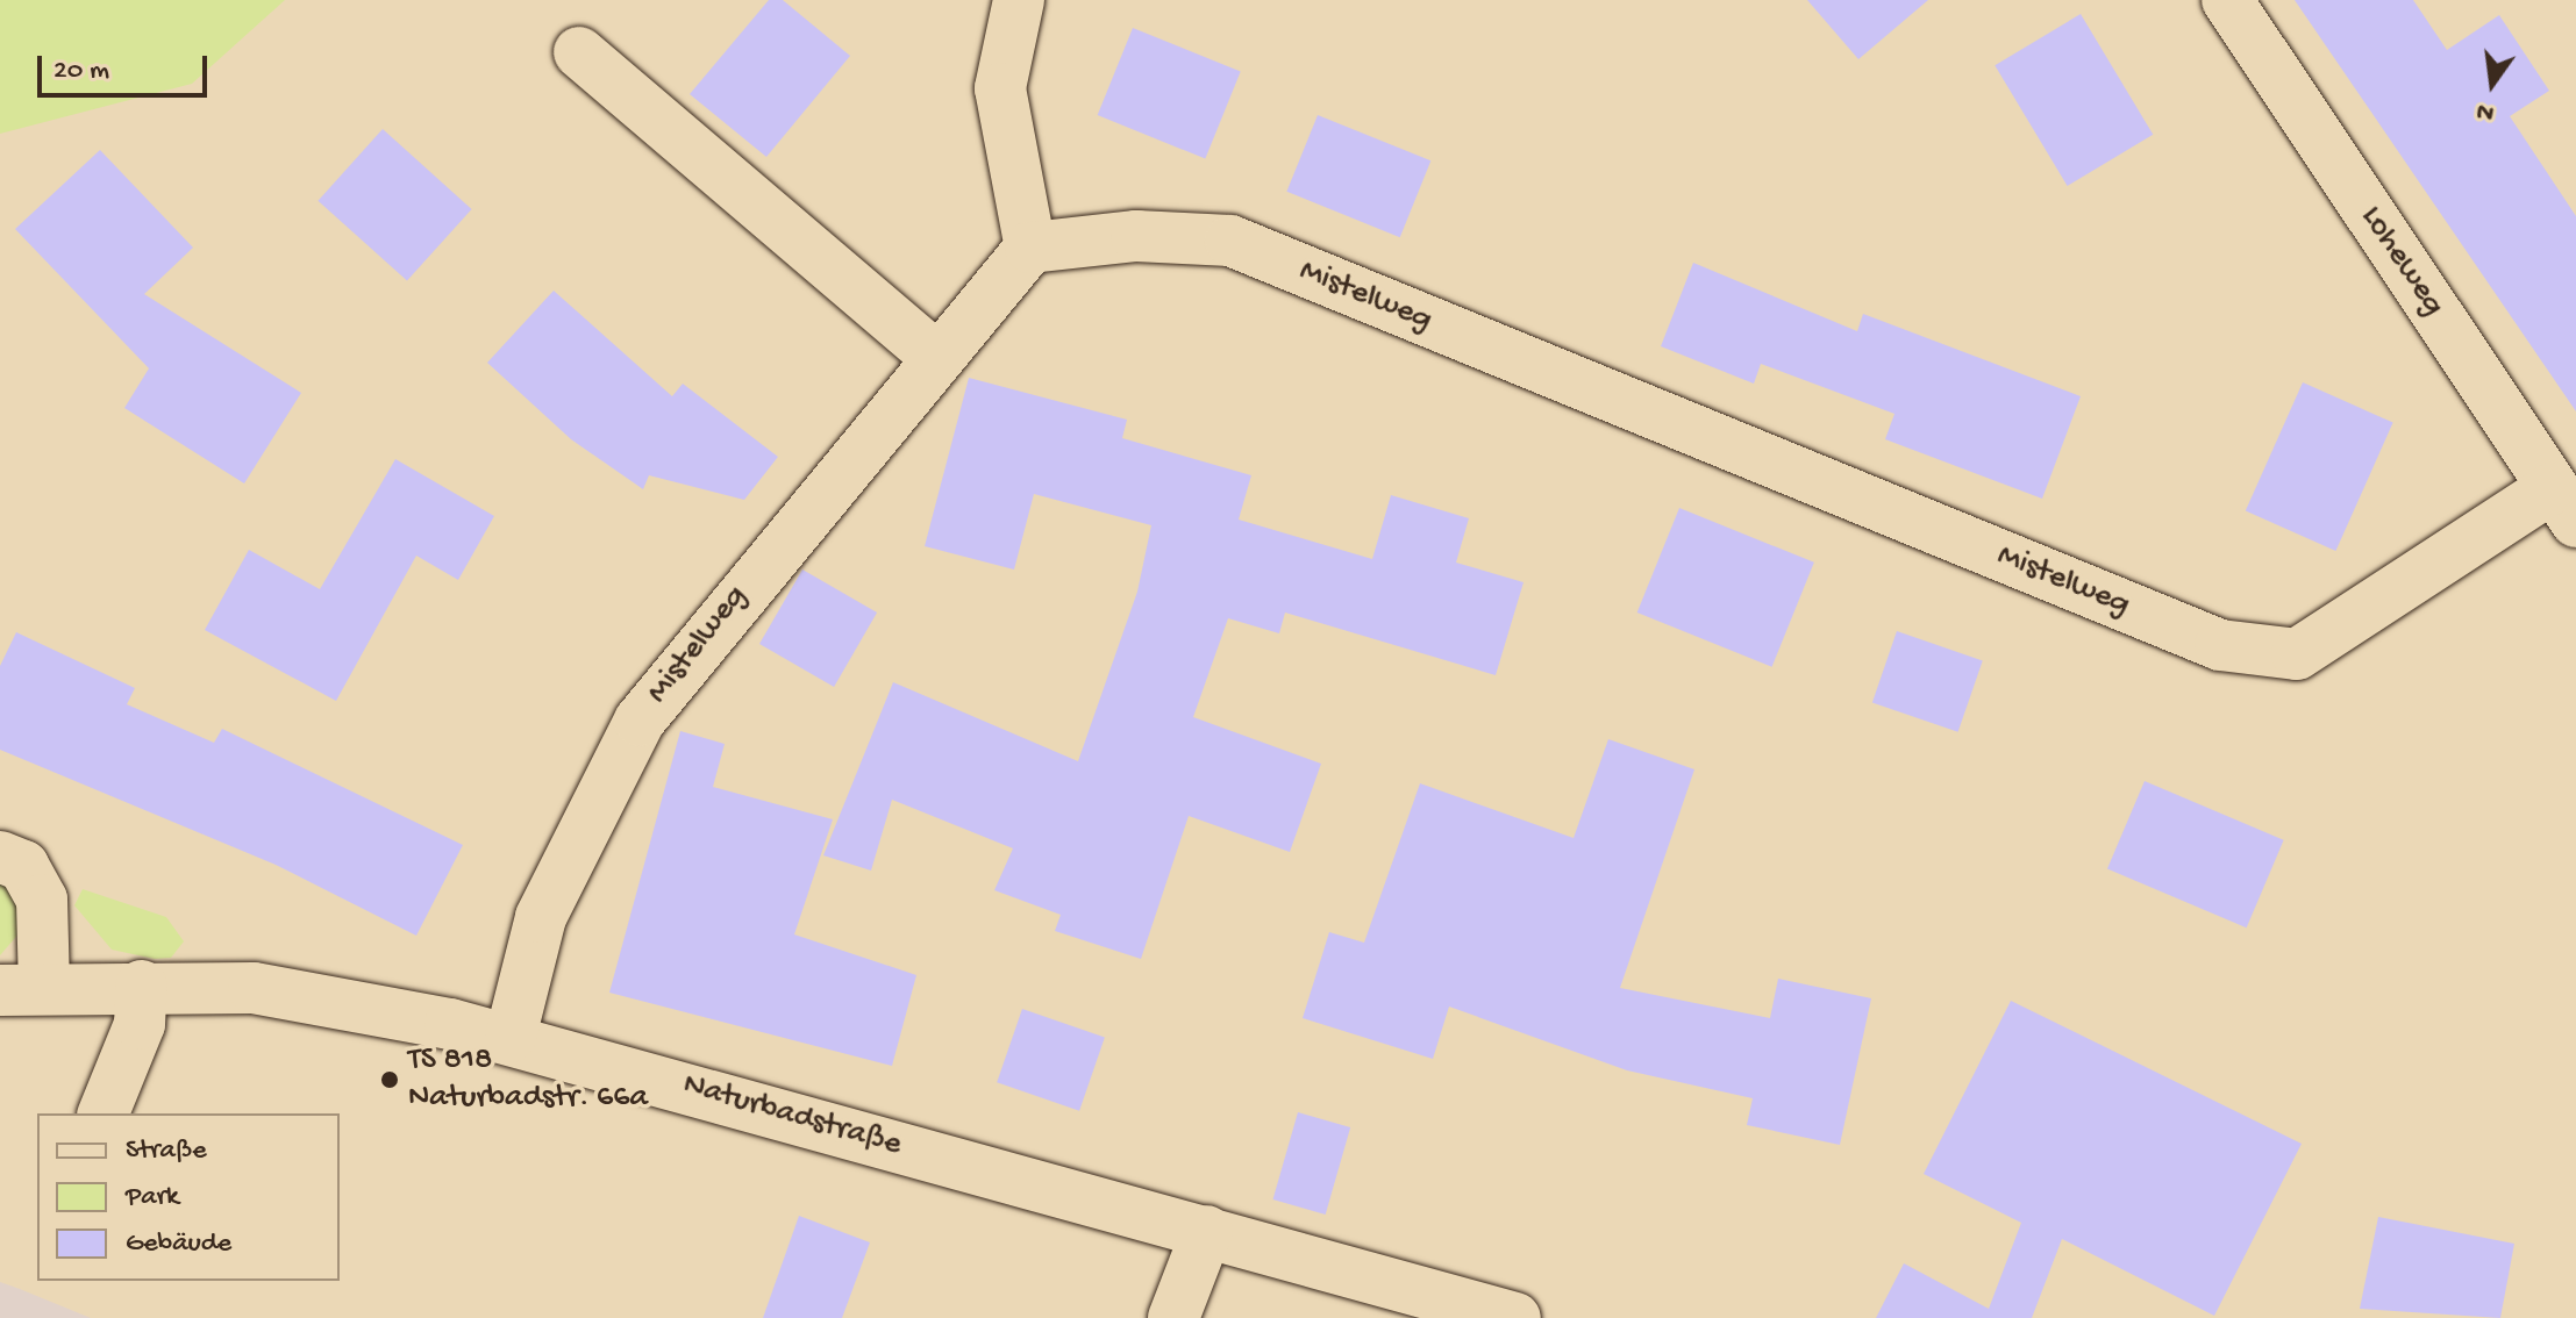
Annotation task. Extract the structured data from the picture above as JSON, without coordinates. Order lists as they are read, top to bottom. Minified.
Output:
{"streets":{"street":["Loheweg","Mistelweg","Naturbadstraße"]},"crossings":[["Loheweg","Mistelweg"],["Mistelweg","Naturbadstraße"]],"places":["TS 818 Naturbadstr. 66a"],"legend":["Straße","Park","Gebäude"],"scale_bar":"20 m","north":"bottom"}
